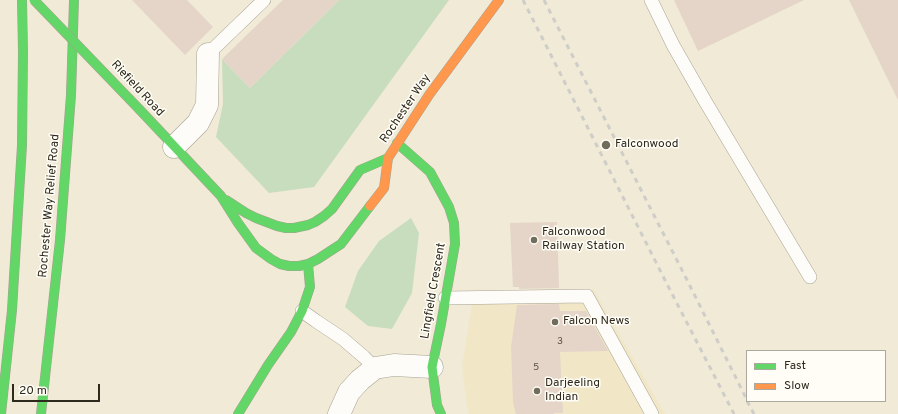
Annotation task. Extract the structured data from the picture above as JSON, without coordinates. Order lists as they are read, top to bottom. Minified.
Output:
{"streets":{"main road":["Riefield Road","Rochester Way","Rochester Way Relief Road","Lingfield Crescent"]},"crossings":[["Riefield Road","Rochester Way"],["Rochester Way","Lingfield Crescent"]],"places":["Falconwood","Falconwood Railway Station","Falcon News","Darjeeling Indian"],"house_numbers":["3","5"],"legend":["Fast","Slow"],"scale_bar":"20 m"}
